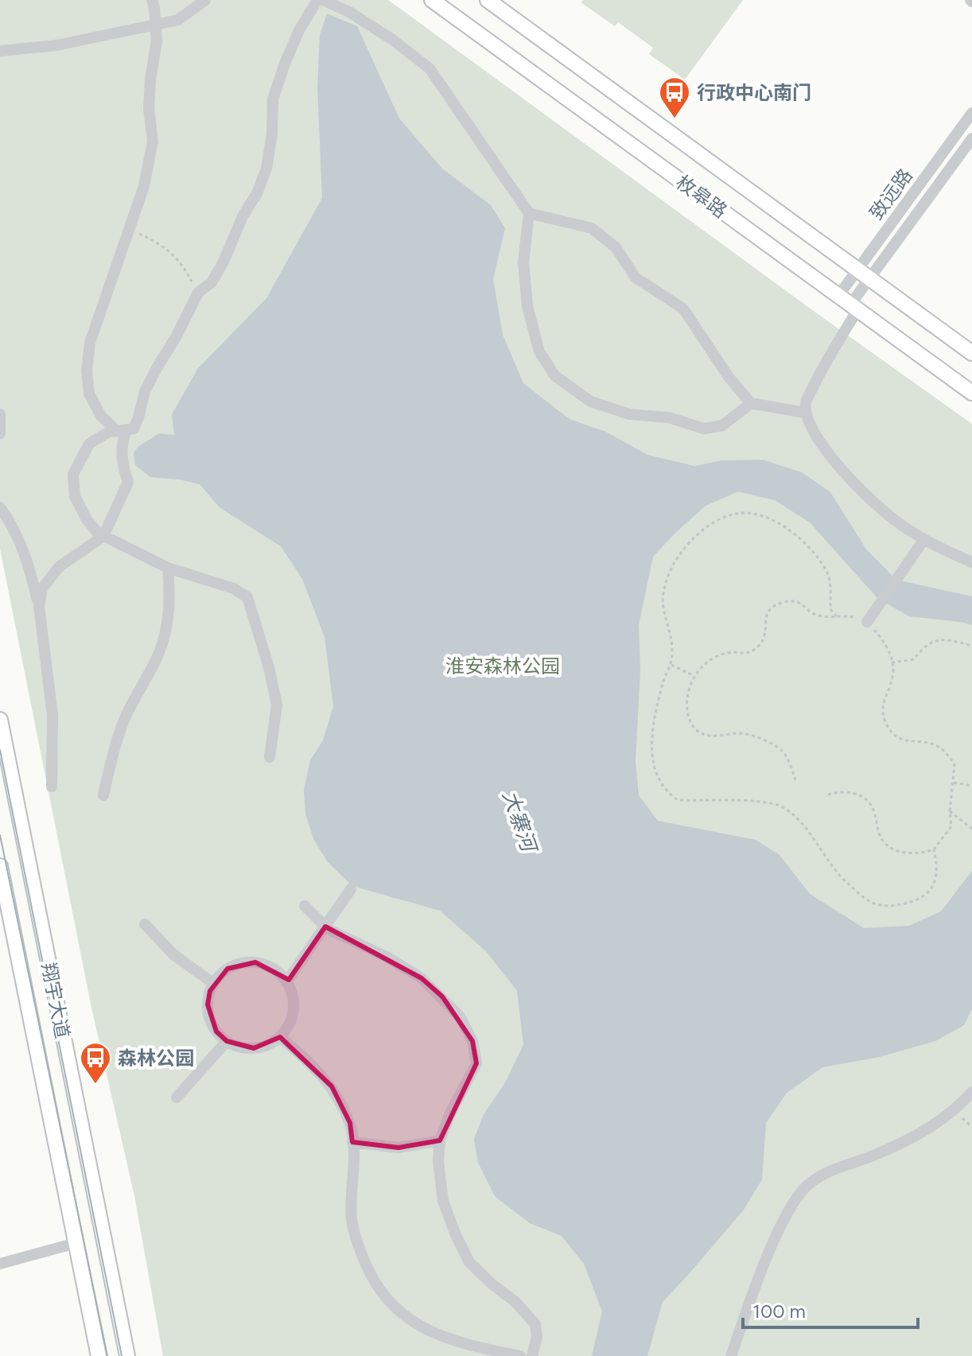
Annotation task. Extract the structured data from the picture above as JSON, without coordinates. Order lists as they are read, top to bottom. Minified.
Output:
{"streets":{"main road":["枚皋路","翔宇大道"],"street":["致远路"]},"crossings":[["致远路","枚皋路"]],"water":["大寨河"],"parks":["淮安森林公园"],"places":{"bus stop":["行政中心南门","森林公园"]},"scale_bar":"100 m"}
